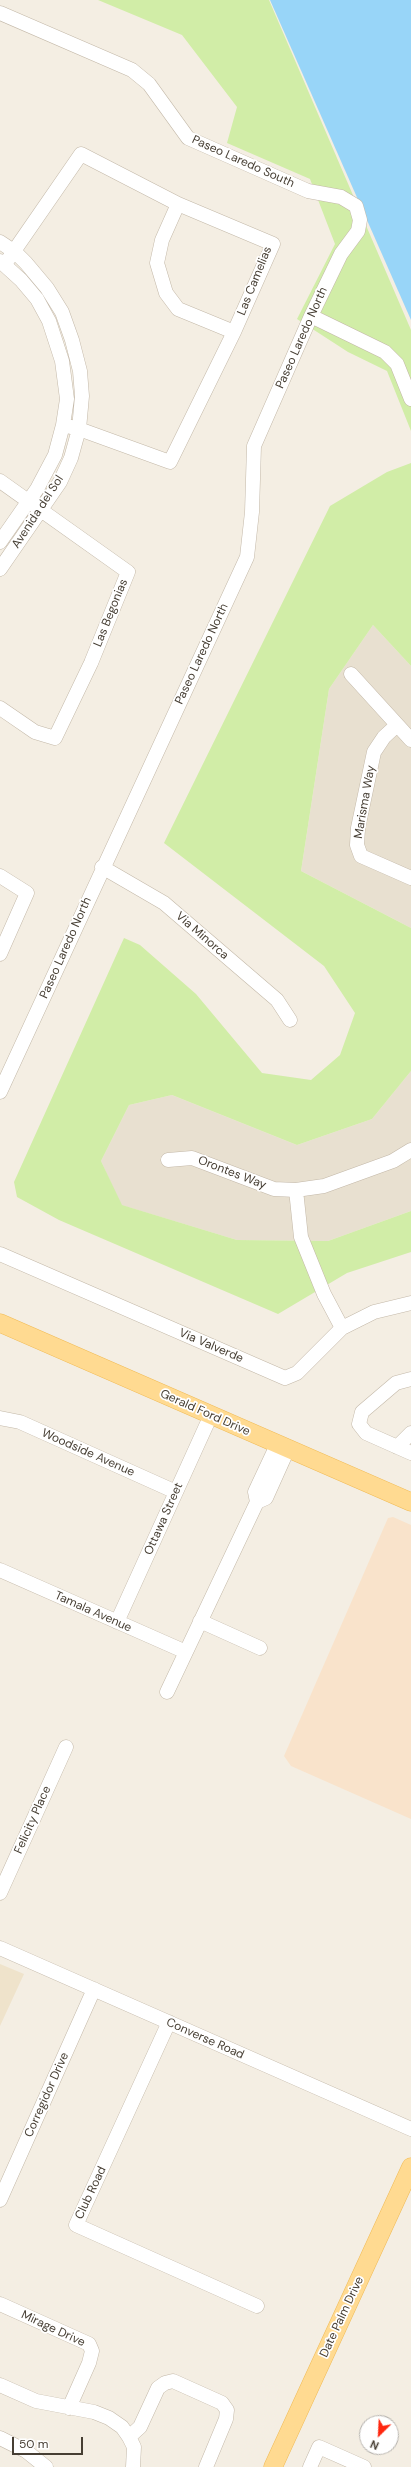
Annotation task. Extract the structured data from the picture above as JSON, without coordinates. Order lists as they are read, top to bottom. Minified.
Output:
{"streets":{"main road":["Gerald Ford Drive","Date Palm Drive"],"street":["Paseo Laredo South","Las Camelias","Paseo Laredo North","Avenida del Sol","Las Begonias","Marisma Way","Via Minorca","Orontes Way","Via Valverde","Woodside Avenue","Ottawa Street","Tamala Avenue","Felicity Place","Converse Road","Corregidor Drive","Club Road","Mirage Drive"]},"crossings":[["Paseo Laredo South","Paseo Laredo North"],["Las Camelias","Avenida del Sol"],["Paseo Laredo North","Via Minorca"],["Avenida del Sol","Las Begonias"],["Gerald Ford Drive","Ottawa Street"],["Woodside Avenue","Ottawa Street"],["Ottawa Street","Tamala Avenue"],["Converse Road","Corregidor Drive"],["Converse Road","Club Road"]],"scale_bar":"50 m","north":"bottom left"}
